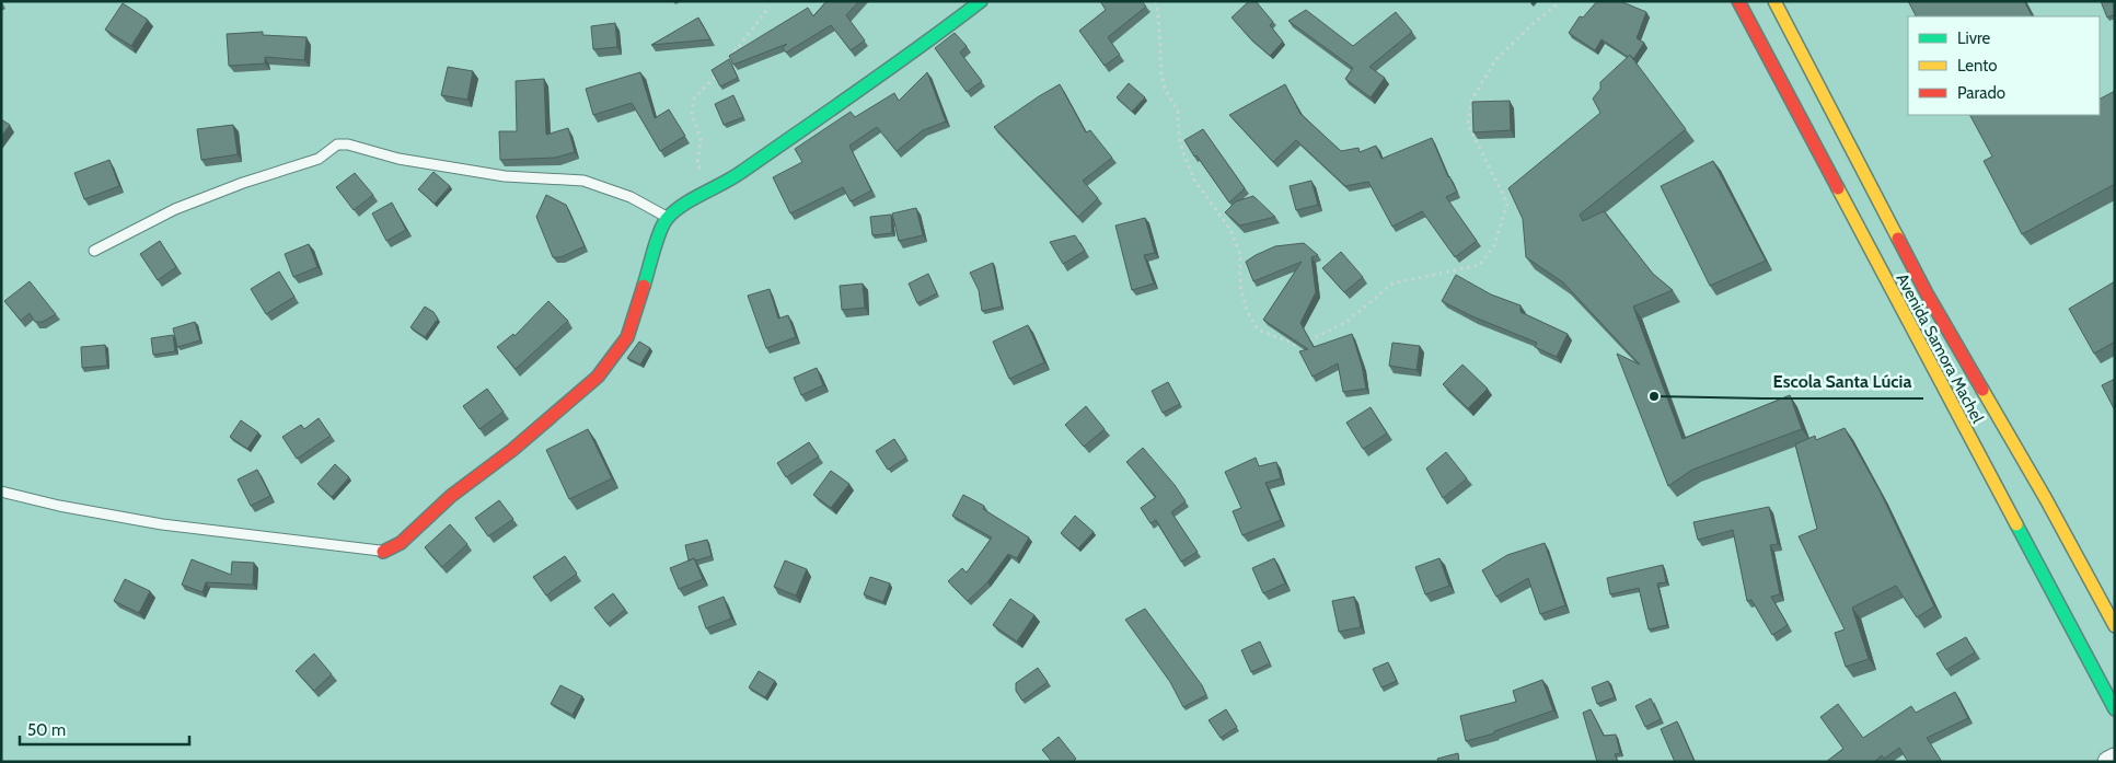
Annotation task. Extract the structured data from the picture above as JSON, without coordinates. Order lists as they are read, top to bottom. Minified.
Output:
{"streets":{"main road":["Avenida Samora Machel"]},"places":["Escola Santa Lúcia"],"legend":["Livre","Lento","Parado"],"scale_bar":"50 m"}
